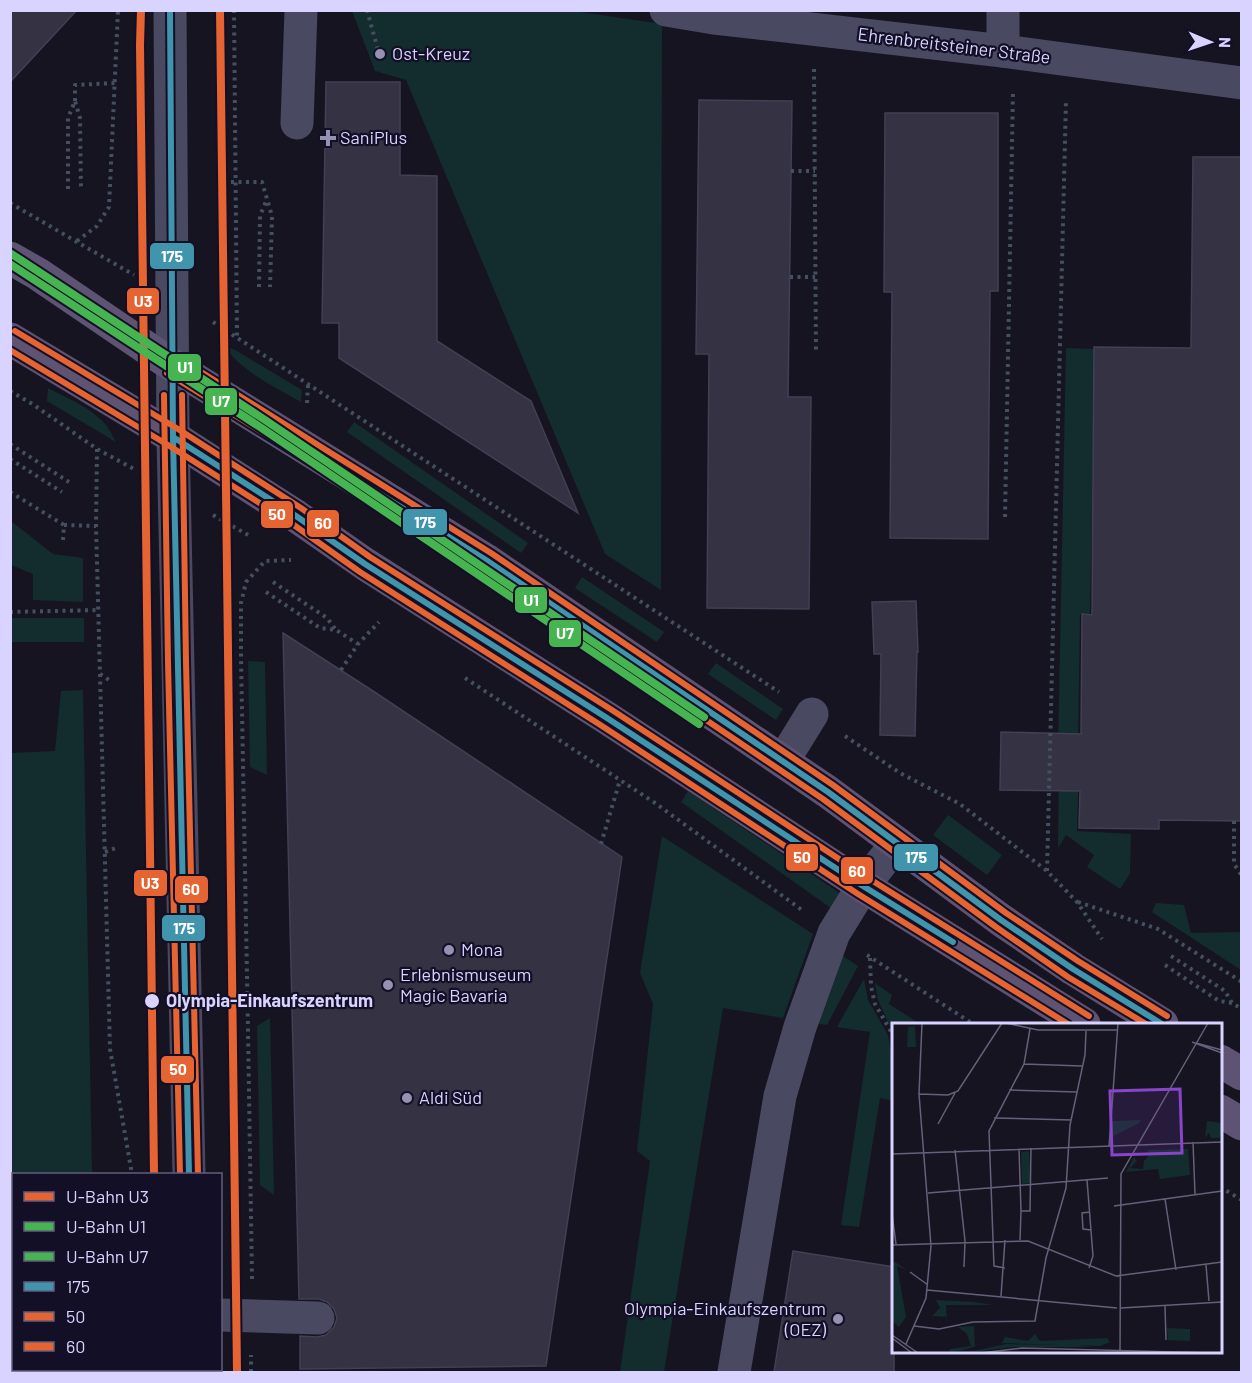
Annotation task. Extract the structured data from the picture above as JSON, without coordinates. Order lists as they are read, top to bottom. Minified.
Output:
{"streets":{"street":["Ehrenbreitsteiner Straße"]},"places":{"other":["Ost-Kreuz","Mona","Erlebnismuseum Magic Bavaria","Olympia-Einkaufszentrum","Aldi Süd","Olympia-Einkaufszentrum (OEZ)"],"health":["SaniPlus"]},"lines":["metro line U3","transit line 175","metro line U1","metro line U7","transit line 60","transit line 50"],"legend":["U-Bahn U3","U-Bahn U1","U-Bahn U7","175","50","60"],"north":"right"}
